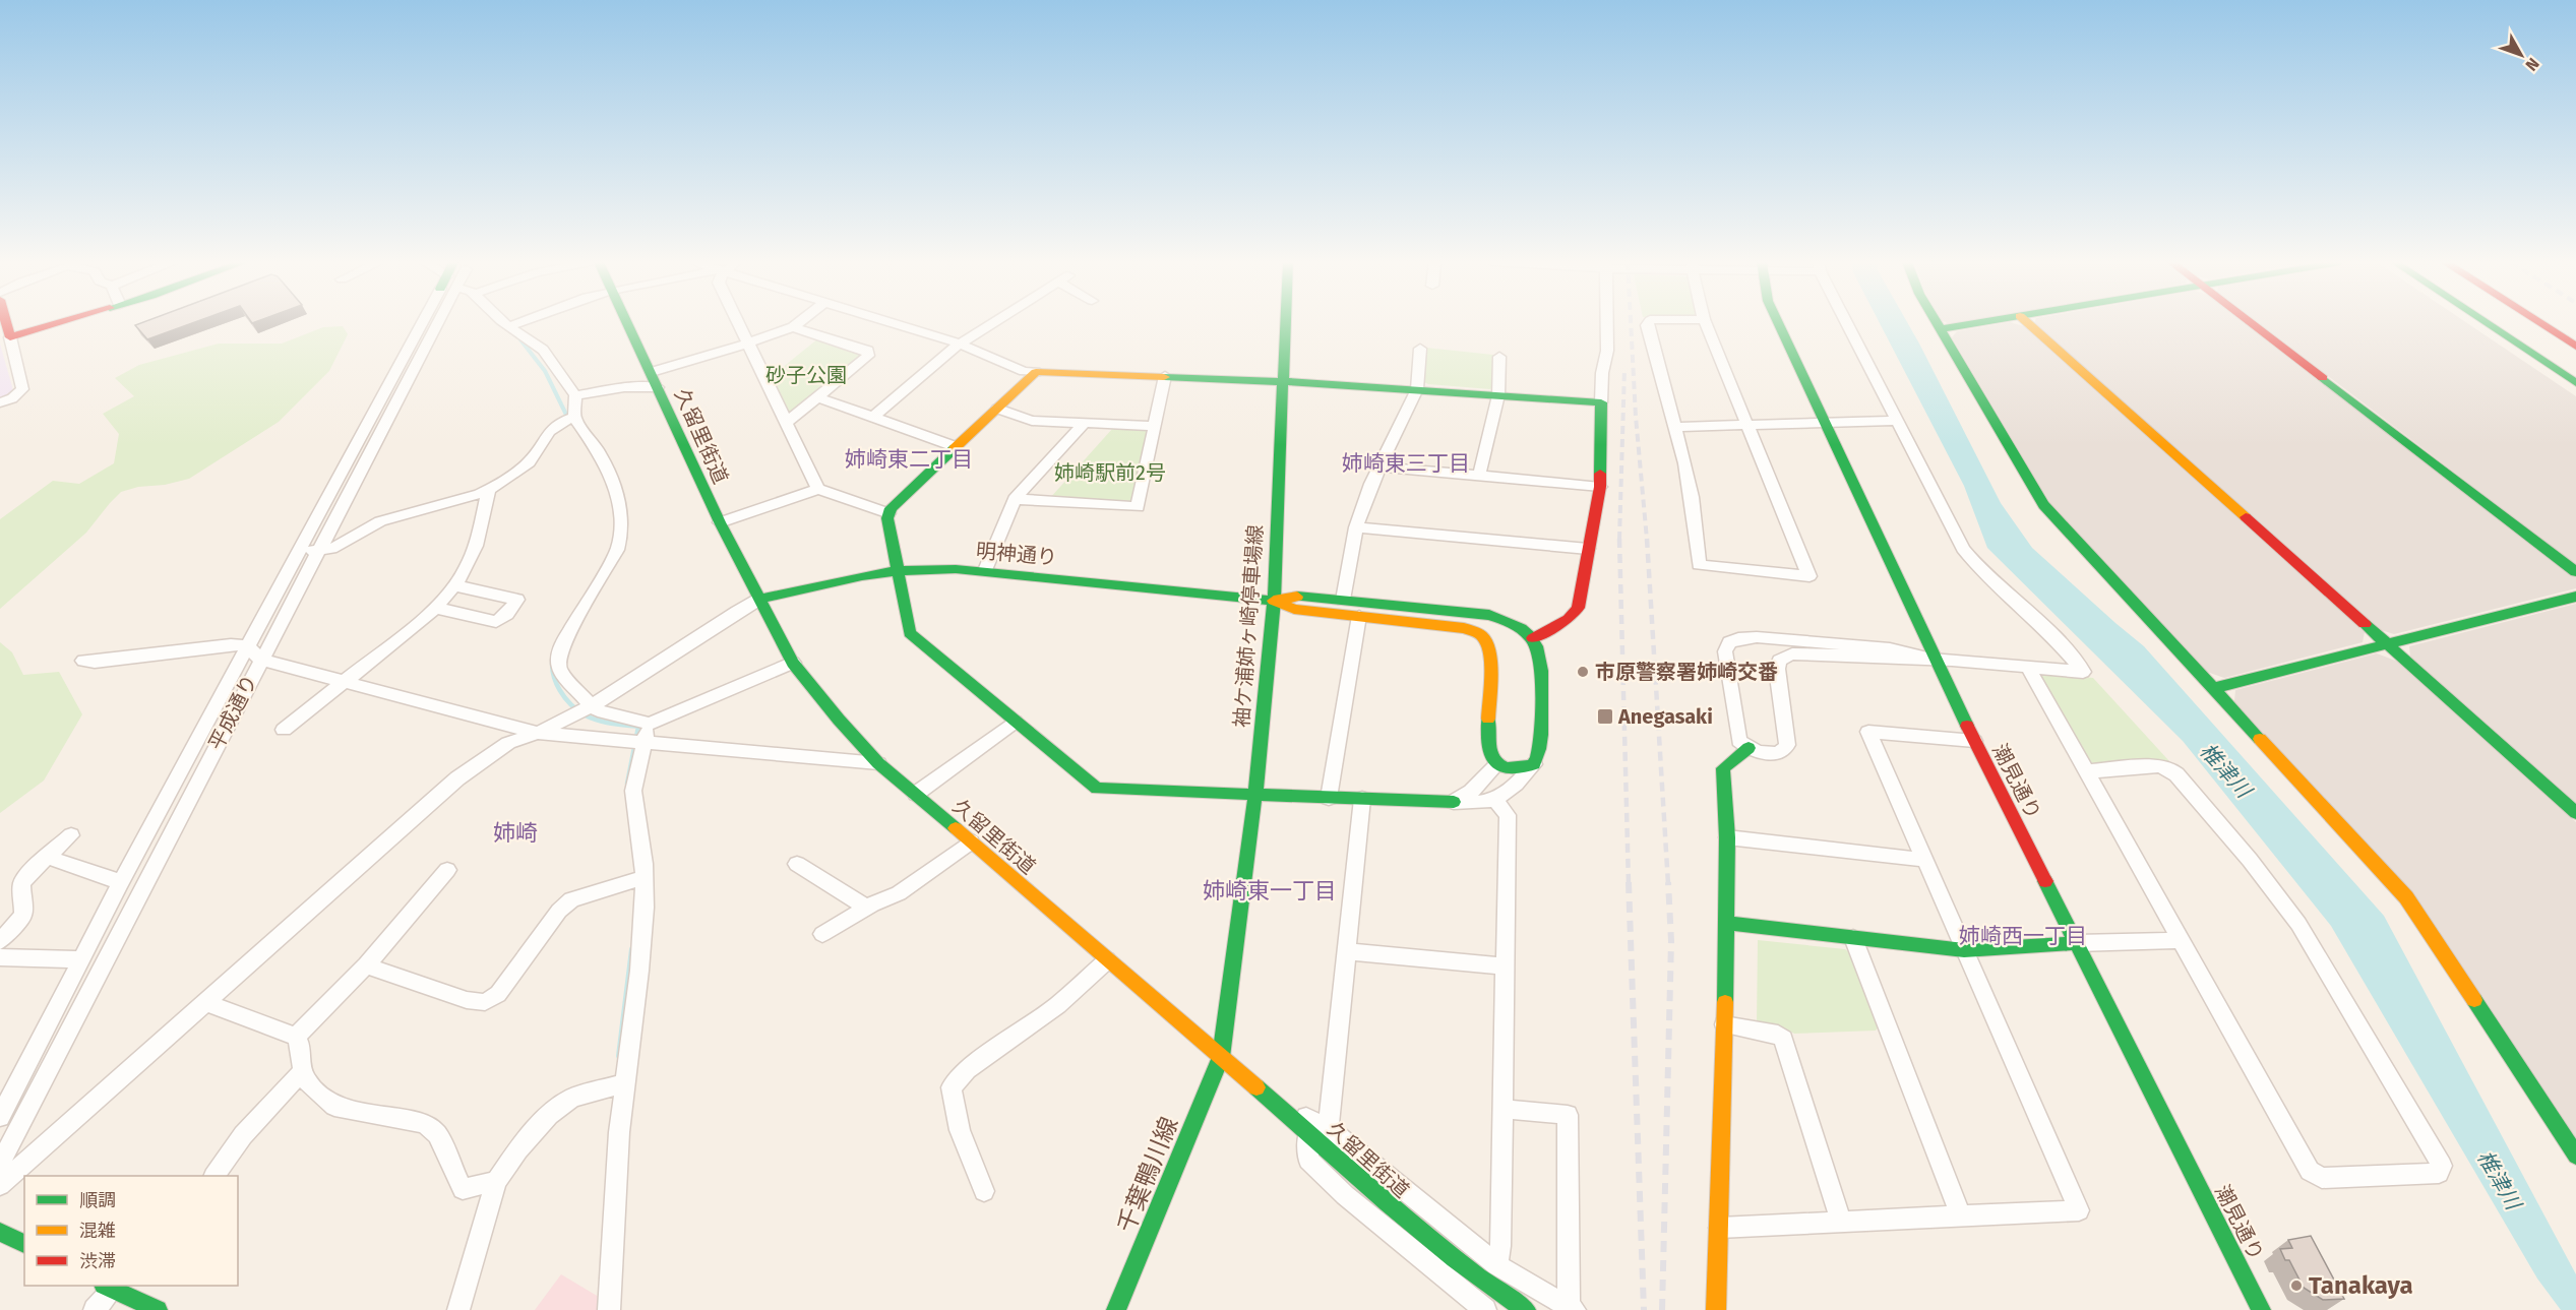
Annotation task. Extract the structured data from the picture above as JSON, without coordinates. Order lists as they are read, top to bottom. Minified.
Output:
{"streets":{"main road":["久留里街道","明神通り","袖ケ浦姉ヶ崎停車場線","潮見通り","千葉鴨川線"],"street":["平成通り"]},"crossings":[["久留里街道","明神通り"],["久留里街道","袖ケ浦姉ヶ崎停車場線"],["久留里街道","千葉鴨川線"],["明神通り","袖ケ浦姉ヶ崎停車場線"],["袖ケ浦姉ヶ崎停車場線","千葉鴨川線"]],"districts":["姉崎東二丁目","姉崎東三丁目","姉崎","姉崎東一丁目","姉崎西一丁目"],"water":["椎津川"],"parks":["砂子公園","姉崎駅前2号"],"places":{"other":["市原警察署姉崎交番","Tanakaya"],"transit":["Anegasaki"]},"legend":["順調","混雑","渋滞"],"north":"bottom right"}
